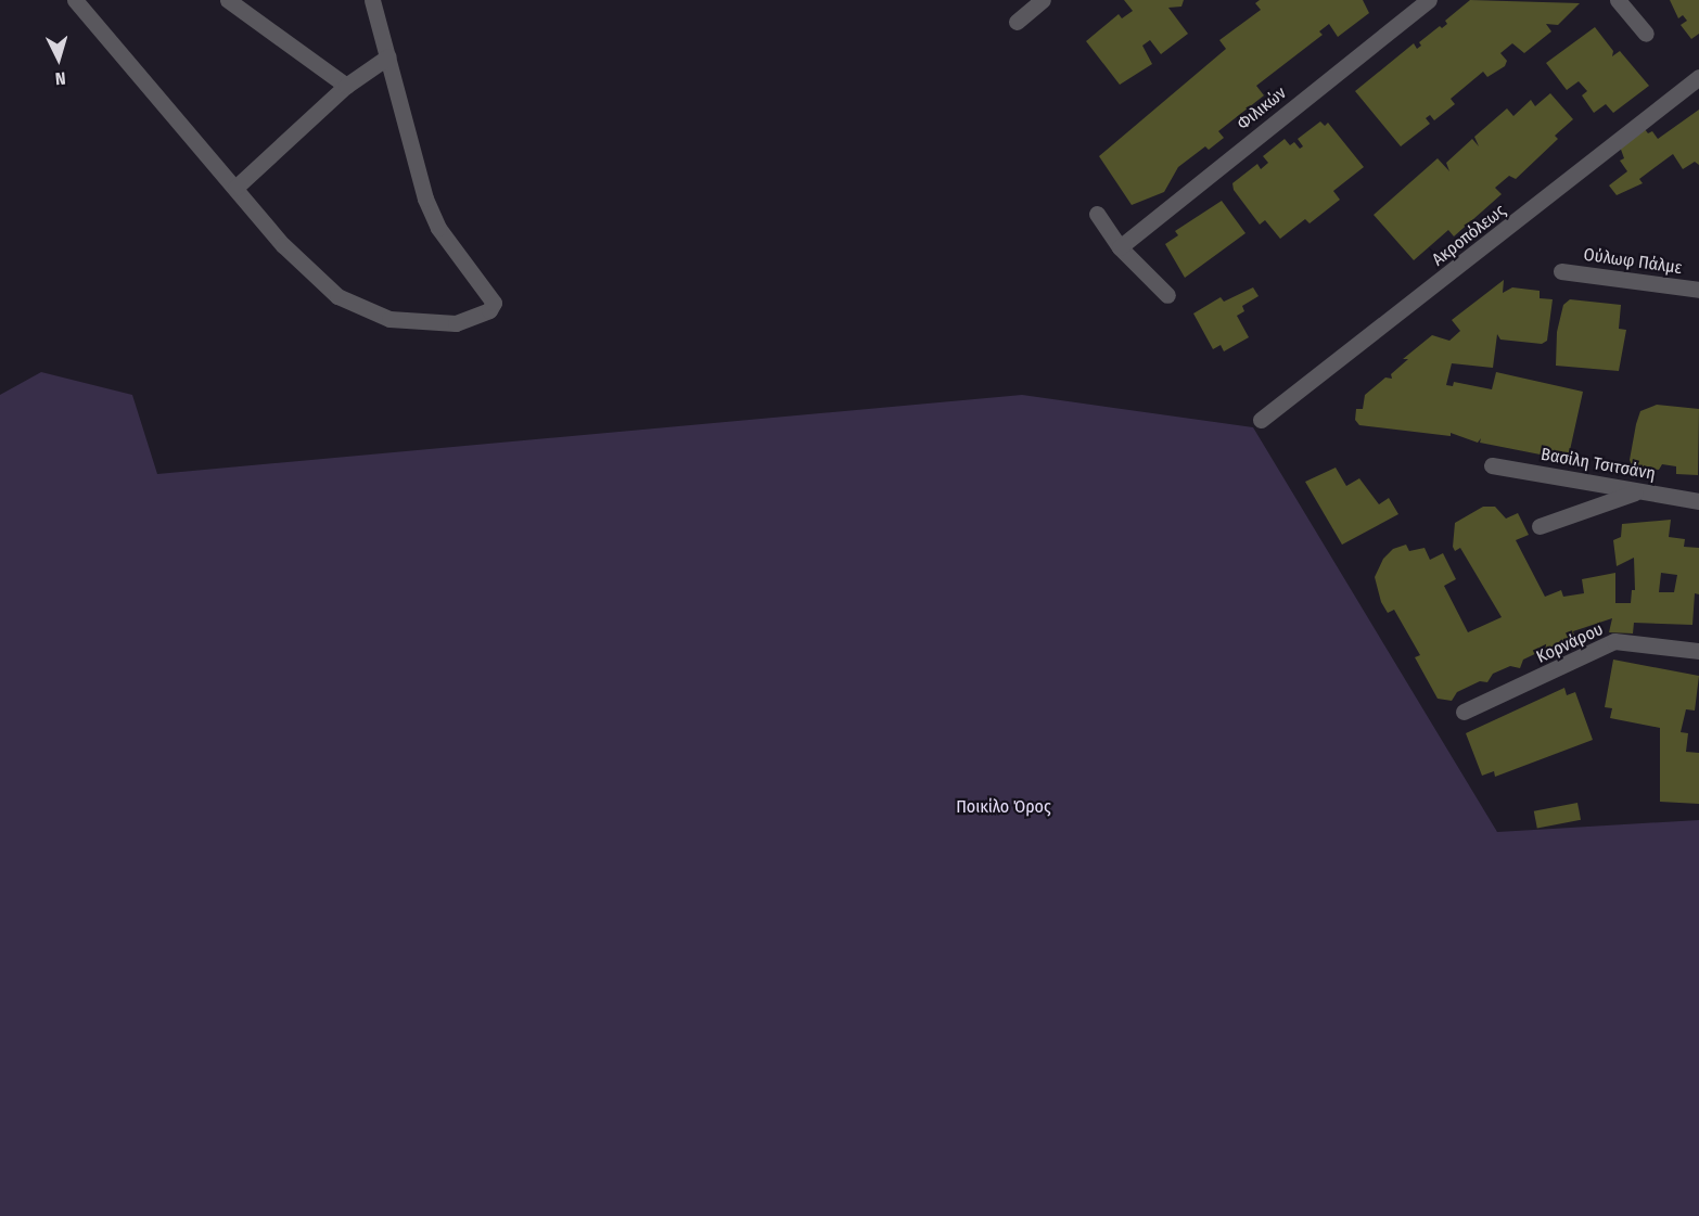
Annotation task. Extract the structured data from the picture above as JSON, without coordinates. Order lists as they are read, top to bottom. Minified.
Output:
{"streets":{"street":["Φιλικών","Ακροπόλεως","Ούλωφ Πάλμε","Βασίλη Τσιτσάνη","Κορνάρου"]},"parks":["Ποικίλο Όρος"],"north":"bottom"}
